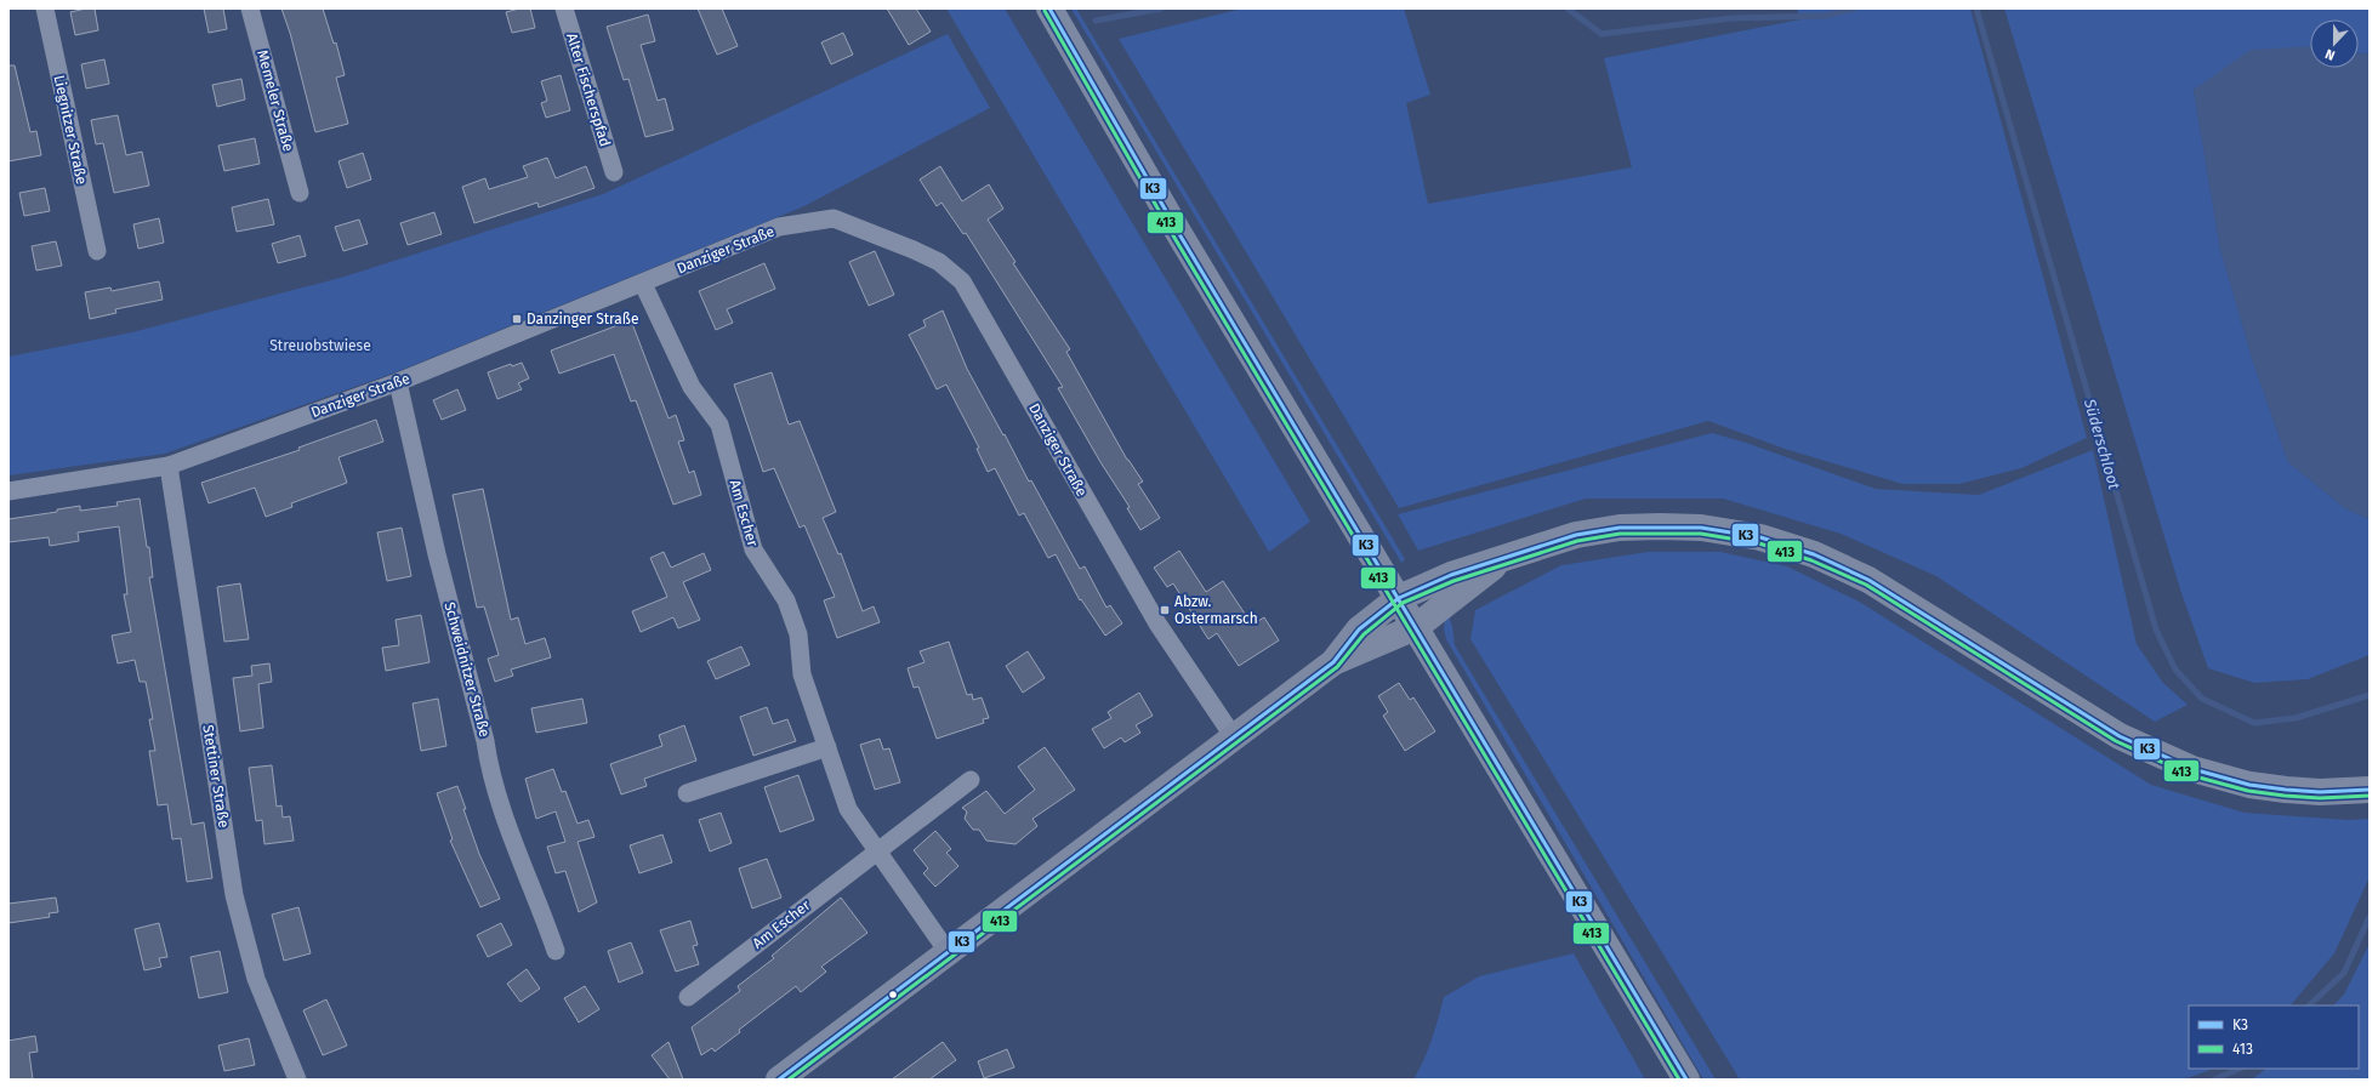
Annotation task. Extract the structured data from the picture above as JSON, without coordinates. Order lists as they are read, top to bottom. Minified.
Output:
{"streets":{"street":["Alter Fischerspfad","Memeler Straße","Liegnitzer Straße","Danziger Straße","Am Escher","Schweidnitzer Straße","Stettiner Straße"]},"crossings":[["Danziger Straße","Am Escher"],["Danziger Straße","Schweidnitzer Straße"],["Danziger Straße","Stettiner Straße"]],"water":["Süderschloot"],"parks":["Streuobstwiese"],"places":{"transit":["Danzinger Straße","Abzw. Ostermarsch"]},"lines":["transit line K3","transit line 413"],"legend":["K3","413"],"north":"bottom"}
